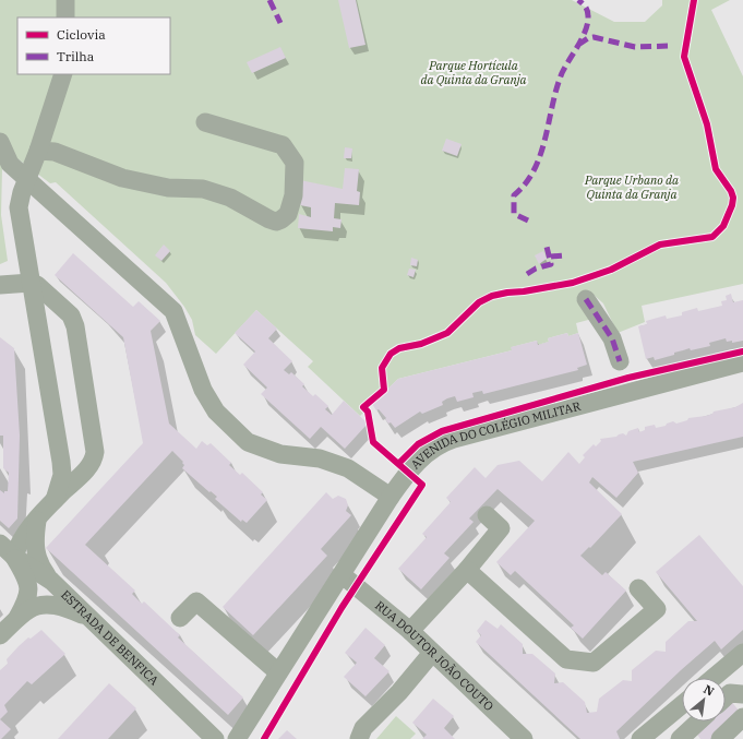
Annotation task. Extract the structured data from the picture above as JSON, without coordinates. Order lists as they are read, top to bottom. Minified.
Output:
{"streets":{"street":["AVENIDA DO COLÉGIO MILITAR","ESTRADA DE BENFICA","RUA DOUTOR JOÃO COUTO"]},"crossings":[["AVENIDA DO COLÉGIO MILITAR","RUA DOUTOR JOÃO COUTO"]],"parks":["Parque Hortícula da Quinta da Granja","Parque Urbano da Quinta da Granja"],"legend":["Ciclovia","Trilha"],"north":"top right"}
